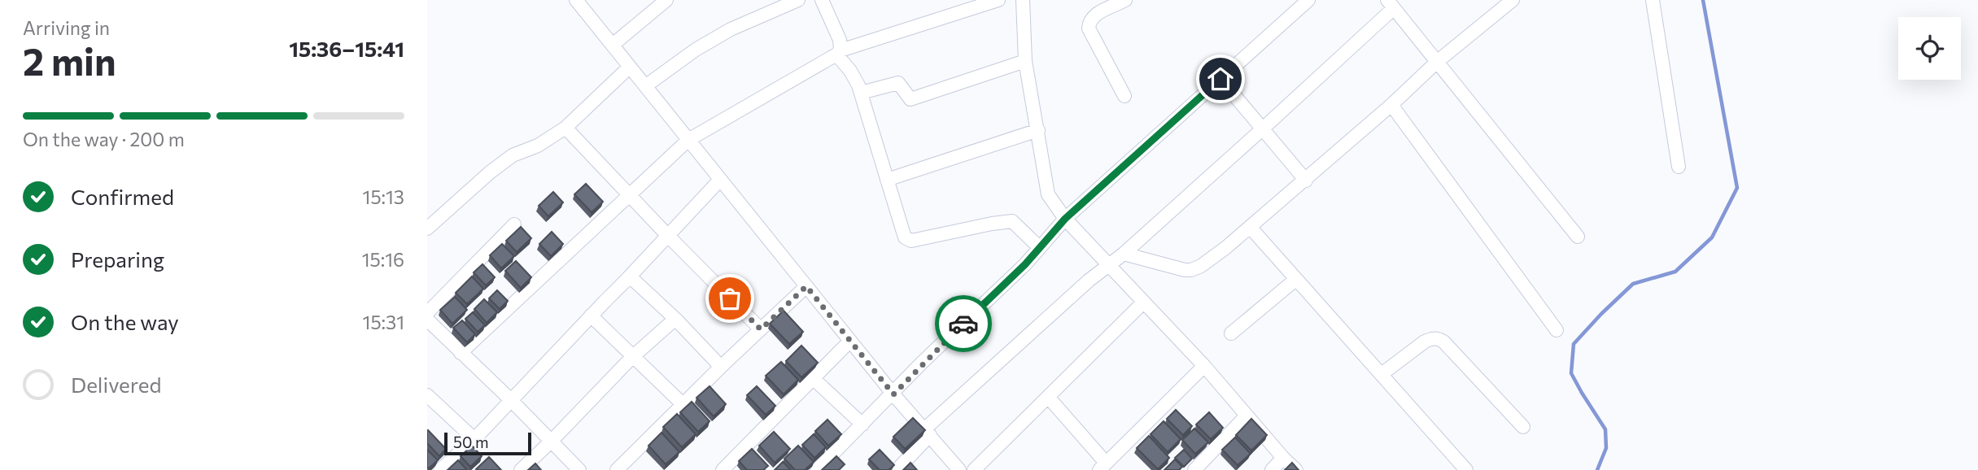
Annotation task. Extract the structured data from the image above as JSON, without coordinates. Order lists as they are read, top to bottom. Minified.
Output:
{"scale_bar":"50 m","page":{"heading":["2 min","Arriving in","15:36–15:41"],"bar":"On the way · 200 m","list":[["Confirmed","15:13"],["Preparing","15:16"],["On the way","15:31"],"Delivered"],"scale":"50 m"}}
